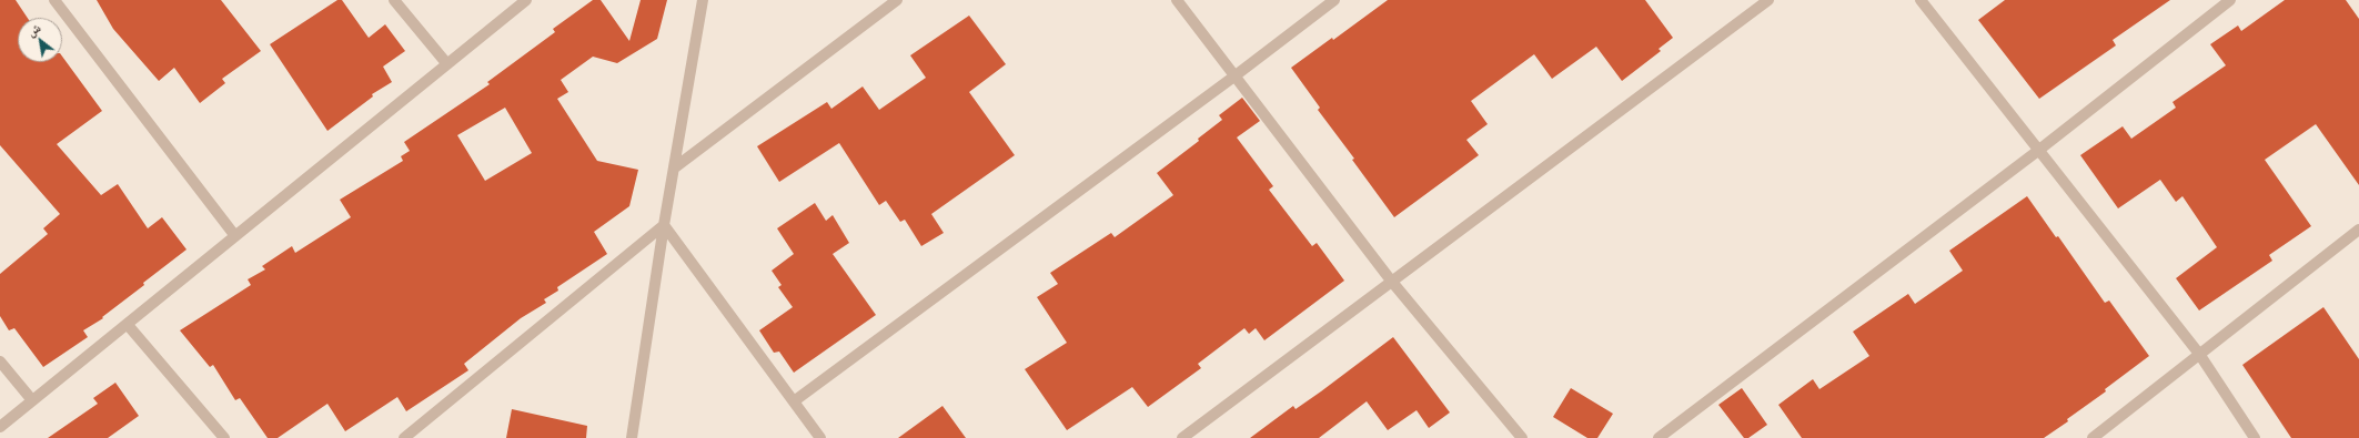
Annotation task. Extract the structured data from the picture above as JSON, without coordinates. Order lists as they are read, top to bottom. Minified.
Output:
{"north":"top left"}
